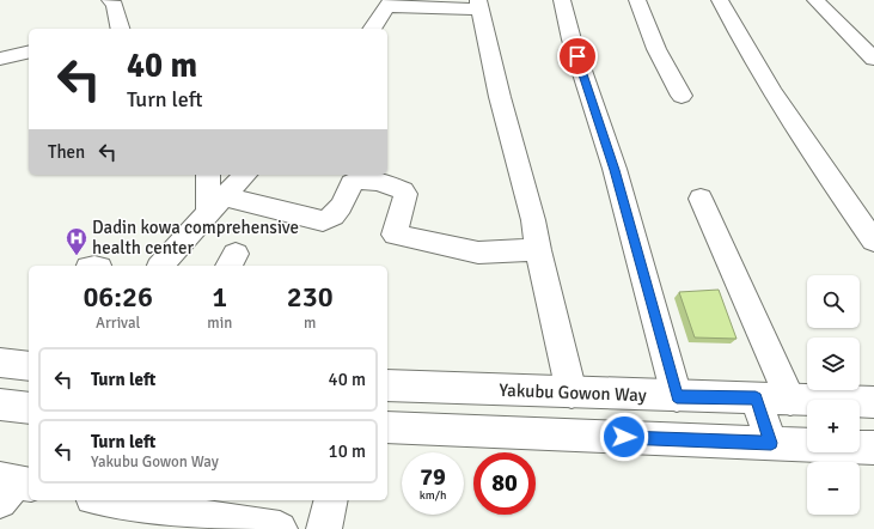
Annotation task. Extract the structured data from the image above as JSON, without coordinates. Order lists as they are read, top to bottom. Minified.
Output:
{"streets":{"main road":["Yakubu Gowon Way"]},"places":{"hospital":["Dadin kowa comprehensive health center"]},"page":{"turn":["40 m","Turn left"],"then":"Then","eta":["06:26","Arrival","1","min","230","m"],"map_buttons":["+","−"],"list":[{"name":"Turn left","value":"40 m"},{"name":"Turn left","note":"Yakubu Gowon Way","value":"10 m"}],"speed":"79 km/h","limit":"80"}}
